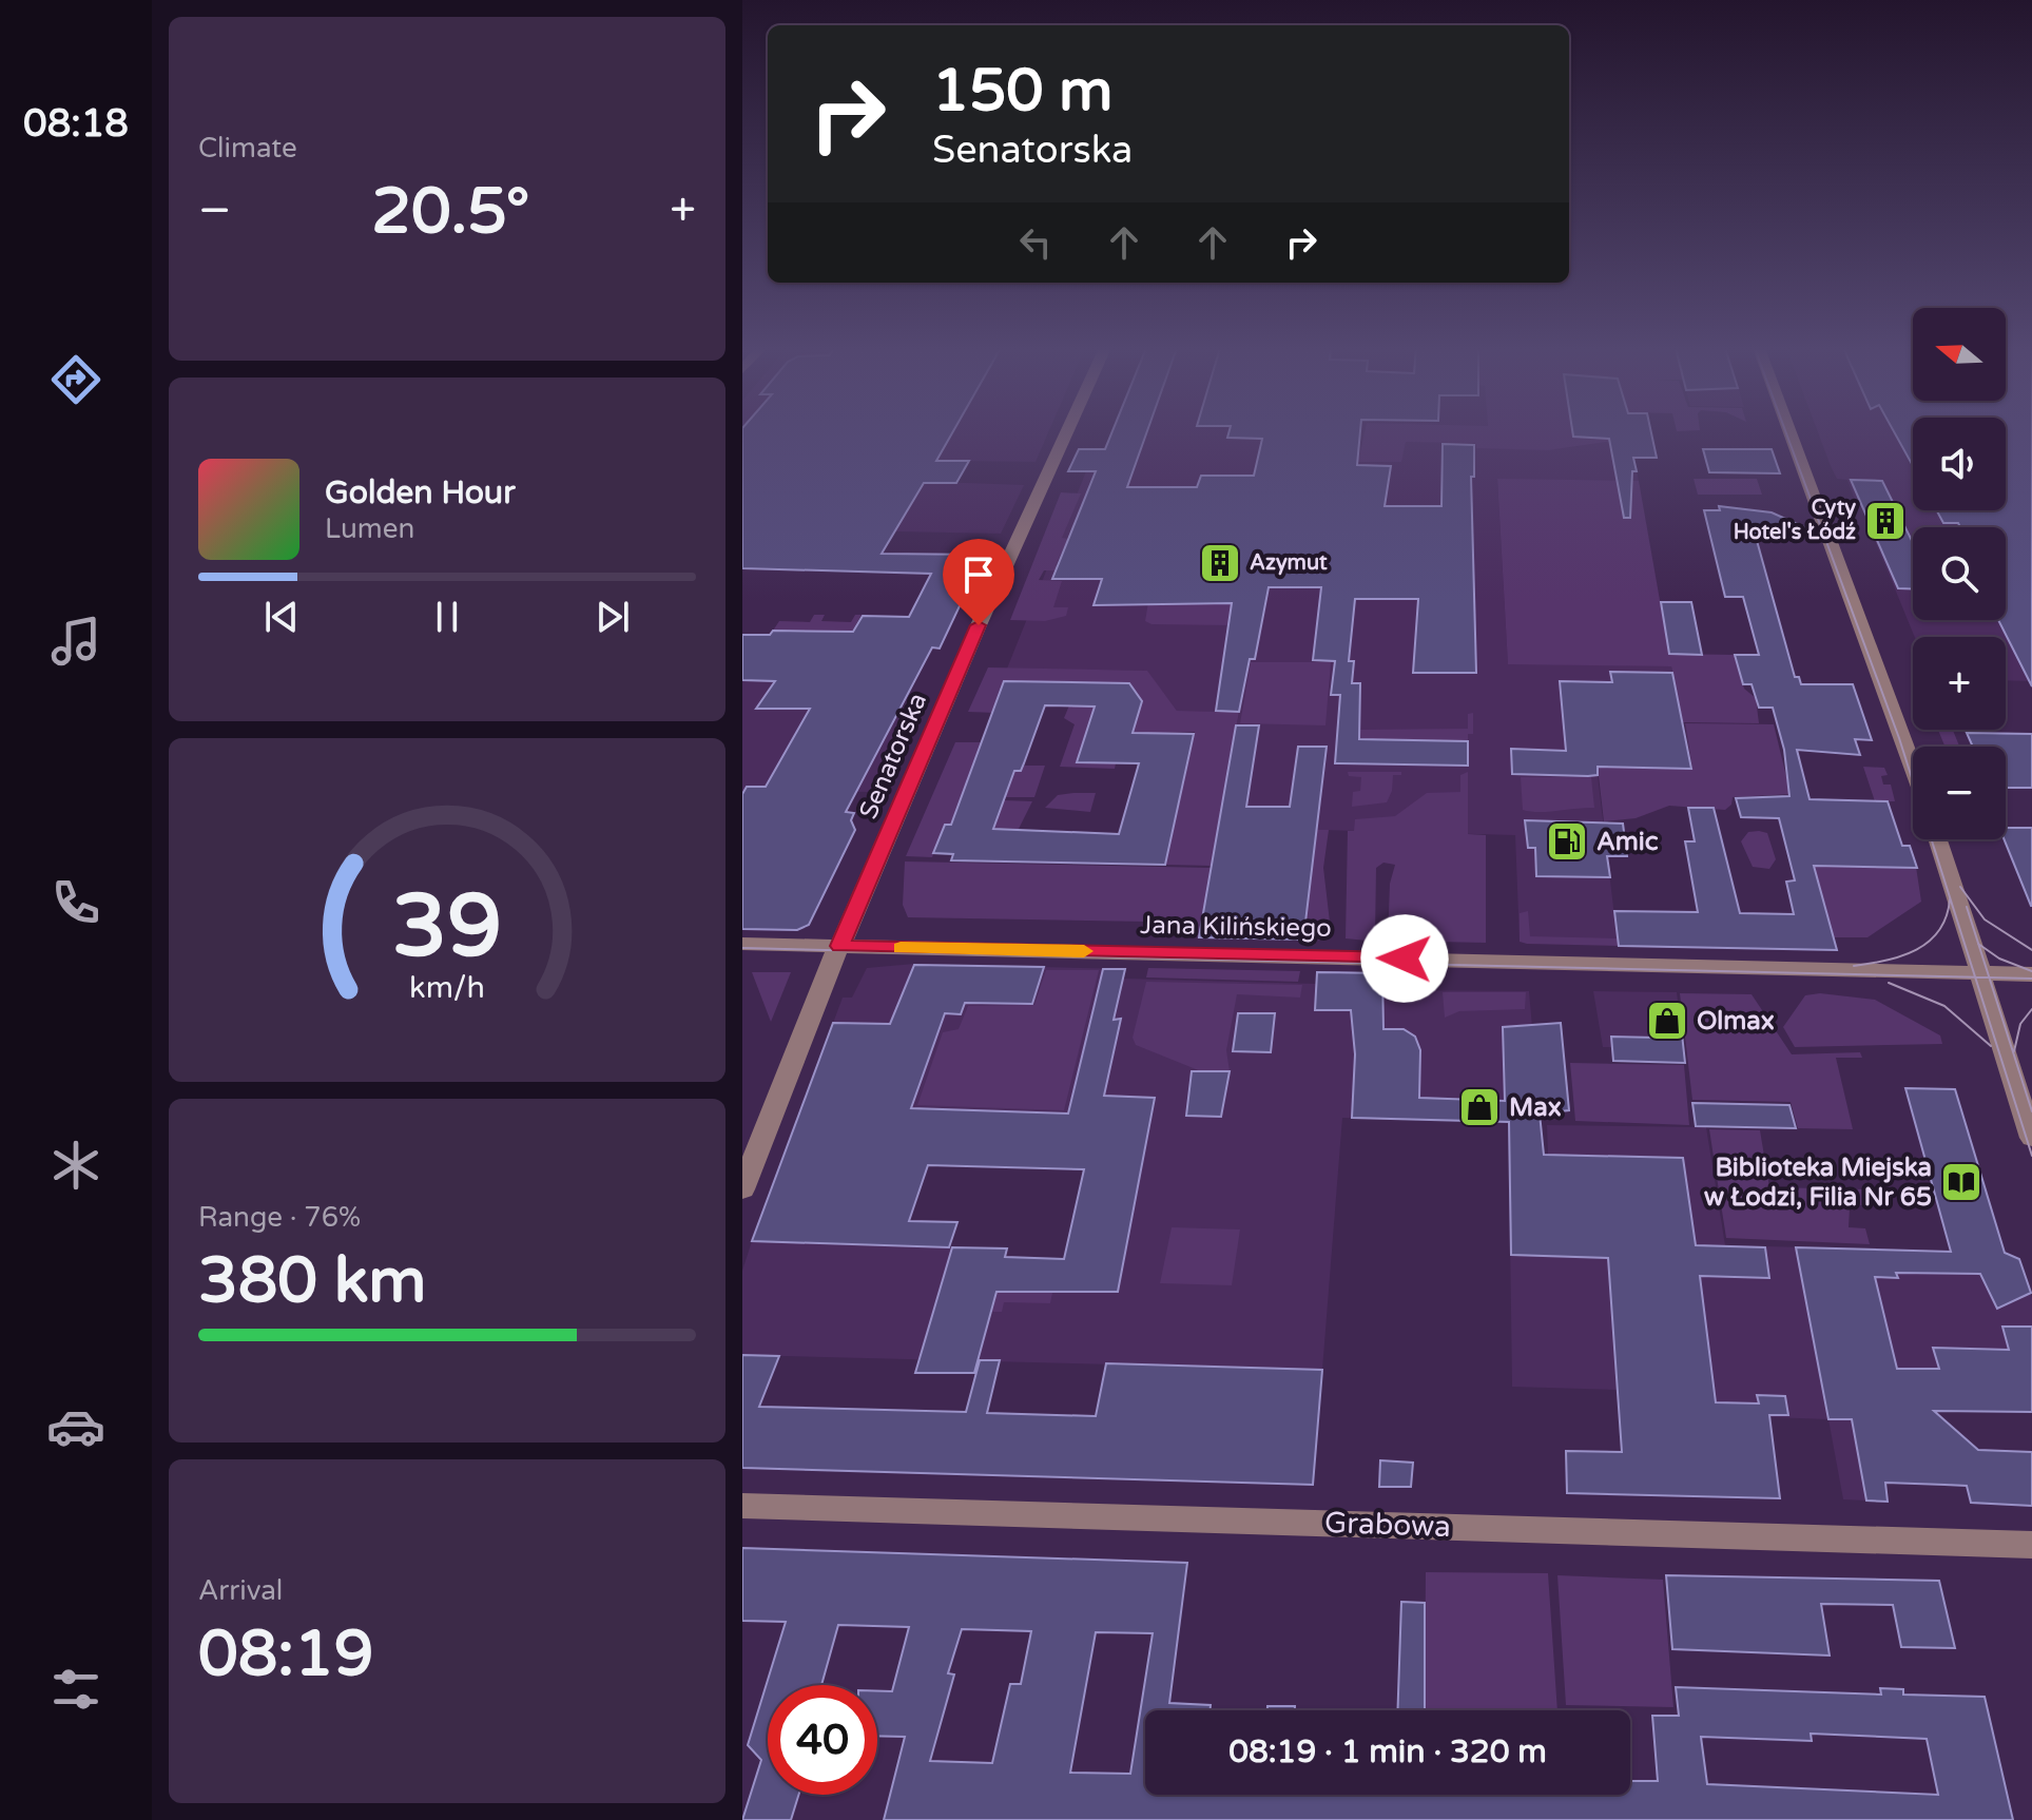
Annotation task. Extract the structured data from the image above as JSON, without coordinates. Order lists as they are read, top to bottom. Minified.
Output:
{"streets":{"street":["Senatorska","Jana Kilińskiego","Grabowa"]},"crossings":[["Senatorska","Jana Kilińskiego"]],"places":{"building":["Cyty Hotel's Łódź","Azymut"],"fuel station":["Amic"],"shop":["Olmax","Max"],"library":["Biblioteka Miejska w Łodzi, Filia Nr 65"]},"north":"left","page":{"tabs":"08:18","tile":["Climate",["Range · 76%","380 km"],["Arrival","08:19"]],"turn":["150 m","Senatorska"],"heat":["−","20.5°","+"],"map_buttons":["+","−"],"song":["Golden Hour","Lumen"],"limit":"40","trip":"08:19 · 1 min · 320 m","gauge":["39","km/h"]}}
